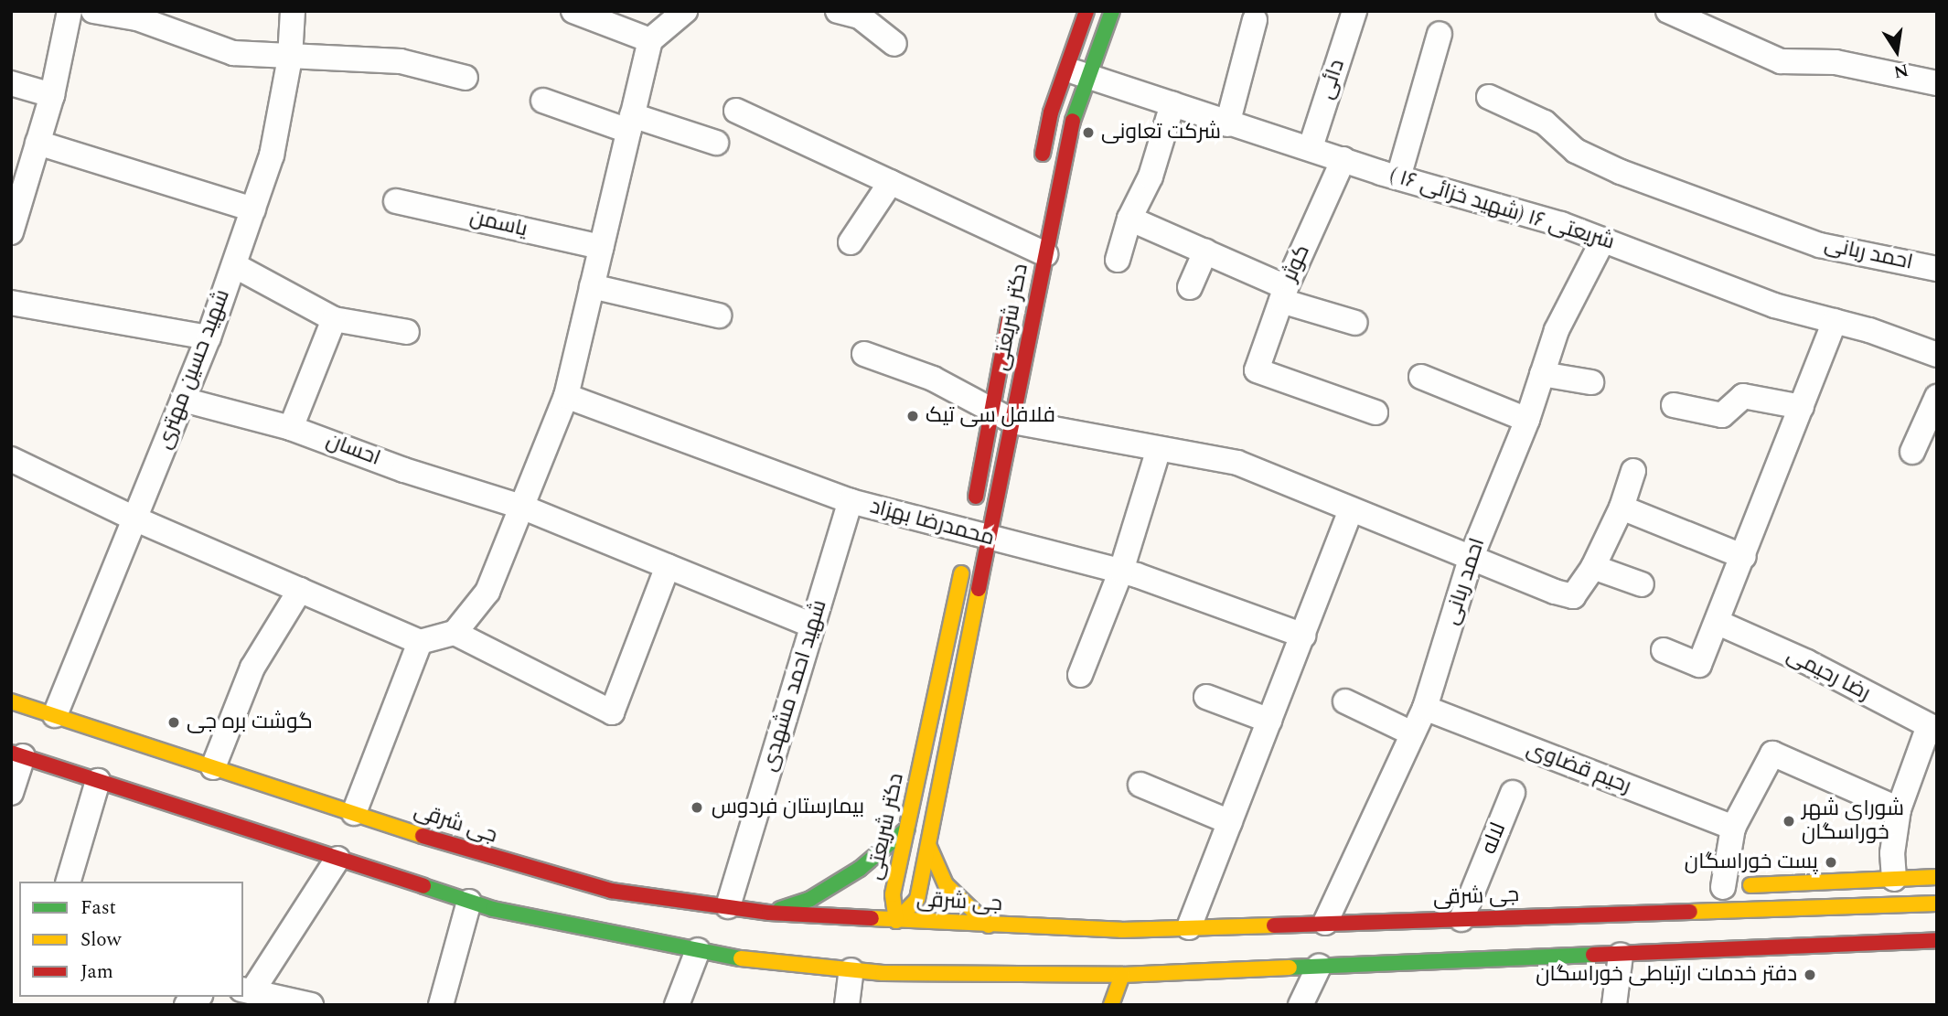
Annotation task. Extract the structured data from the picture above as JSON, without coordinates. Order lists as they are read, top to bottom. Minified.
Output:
{"streets":{"main road":["دکتر شریعتی","جی شرقی"],"street":["دائی","شریعتی ۱۶ (شهید خزائی ۱۶ )","یاسمن","احمد ربانی","کوثر","شهید حسین مهتری","احسان","محمدرضا بهزاد","رضا رحیمی","شهید احمد مشهدی","رحیم قضاوی","لاله"]},"crossings":[["دائی","شریعتی ۱۶ (شهید خزائی ۱۶ )"],["شریعتی ۱۶ (شهید خزائی ۱۶ )","احمد ربانی"],["شریعتی ۱۶ (شهید خزائی ۱۶ )","کوثر"],["شریعتی ۱۶ (شهید خزائی ۱۶ )","دکتر شریعتی"],["احمد ربانی","رحیم قضاوی"],["احمد ربانی","جی شرقی"],["دکتر شریعتی","محمدرضا بهزاد"],["دکتر شریعتی","جی شرقی"],["شهید حسین مهتری","احسان"],["شهید حسین مهتری","جی شرقی"],["احسان","شهید احمد مشهدی"],["محمدرضا بهزاد","شهید احمد مشهدی"],["شهید احمد مشهدی","جی شرقی"],["جی شرقی","لاله"]],"places":["شرکت تعاونی","فلافل سی تیک","گوشت بره جی","بیمارستان فردوس","شورای شهر خوراسگان","پست خوراسگان","دفتر خدمات ارتباطی خوراسگان"],"legend":["Fast","Slow","Jam"],"north":"bottom"}
